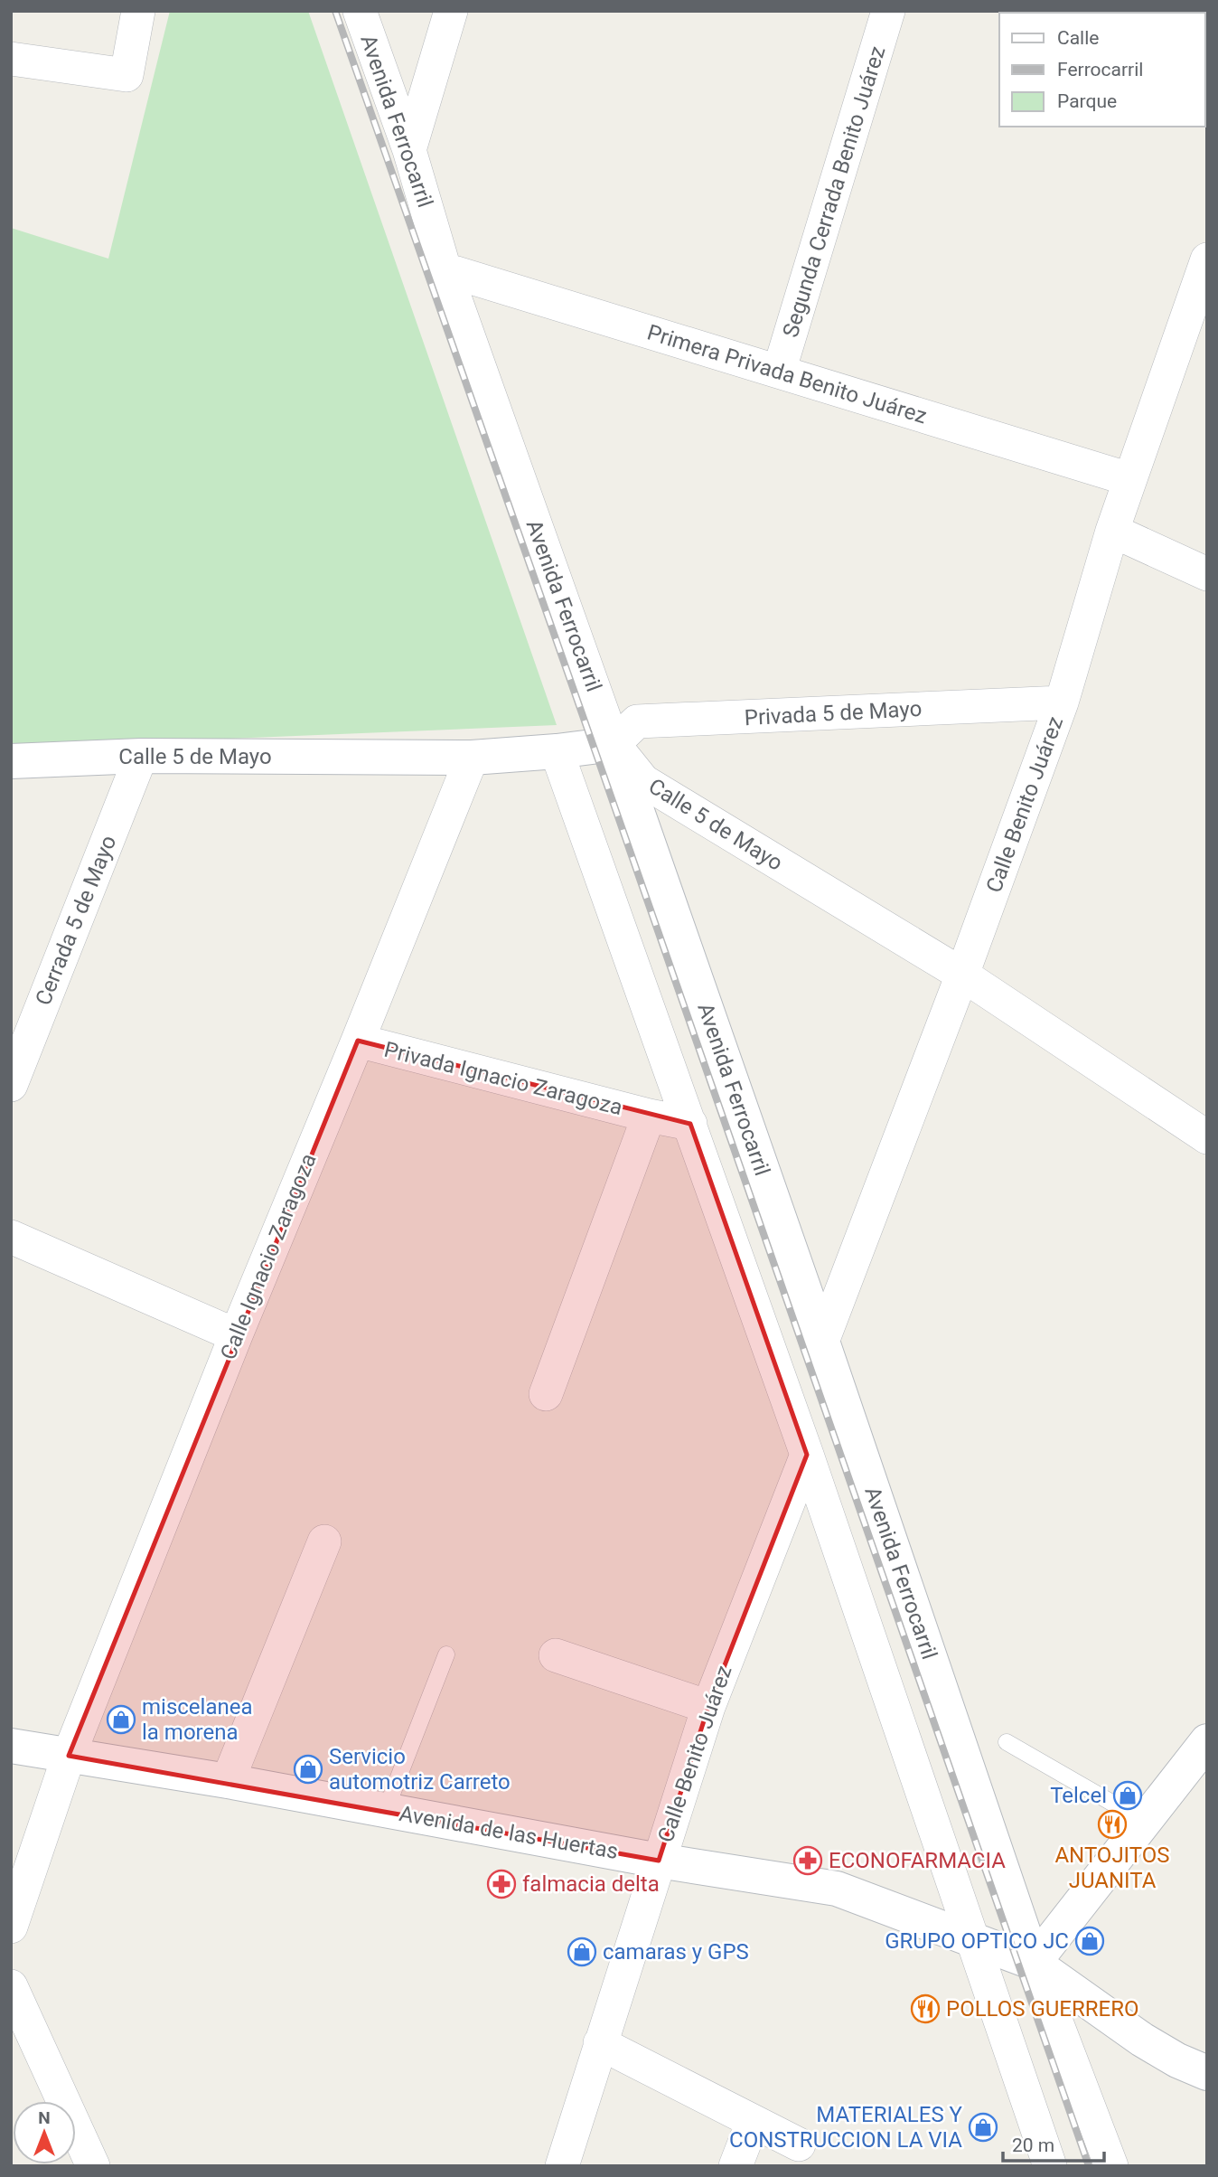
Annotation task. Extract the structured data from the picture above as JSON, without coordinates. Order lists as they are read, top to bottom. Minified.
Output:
{"streets":{"street":["Avenida Ferrocarril","Segunda Cerrada Benito Juárez","Primera Privada Benito Juárez","Privada 5 de Mayo","Calle 5 de Mayo","Calle Benito Juárez","Cerrada 5 de Mayo","Privada Ignacio Zaragoza","Calle Ignacio Zaragoza","Avenida de las Huertas"]},"crossings":[["Avenida Ferrocarril","Primera Privada Benito Juárez"],["Avenida Ferrocarril","Privada 5 de Mayo"],["Avenida Ferrocarril","Calle 5 de Mayo"],["Avenida Ferrocarril","Calle Benito Juárez"],["Avenida Ferrocarril","Avenida de las Huertas"],["Segunda Cerrada Benito Juárez","Primera Privada Benito Juárez"],["Primera Privada Benito Juárez","Calle Benito Juárez"],["Privada 5 de Mayo","Calle 5 de Mayo"],["Privada 5 de Mayo","Calle Benito Juárez"],["Calle 5 de Mayo","Calle Benito Juárez"],["Calle 5 de Mayo","Cerrada 5 de Mayo"],["Calle 5 de Mayo","Calle Ignacio Zaragoza"],["Calle Benito Juárez","Avenida de las Huertas"],["Privada Ignacio Zaragoza","Calle Ignacio Zaragoza"],["Calle Ignacio Zaragoza","Avenida de las Huertas"]],"places":{"shop":["miscelanea la morena","Servicio automotriz Carreto","Telcel","GRUPO OPTICO JC","camaras y GPS","MATERIALES Y CONSTRUCCION LA VIA"],"restaurant":["ANTOJITOS JUANITA","POLLOS GUERRERO"],"pharmacy":["ECONOFARMACIA","falmacia delta"]},"legend":["Calle","Ferrocarril","Parque"],"scale_bar":"20 m","north":"top"}
